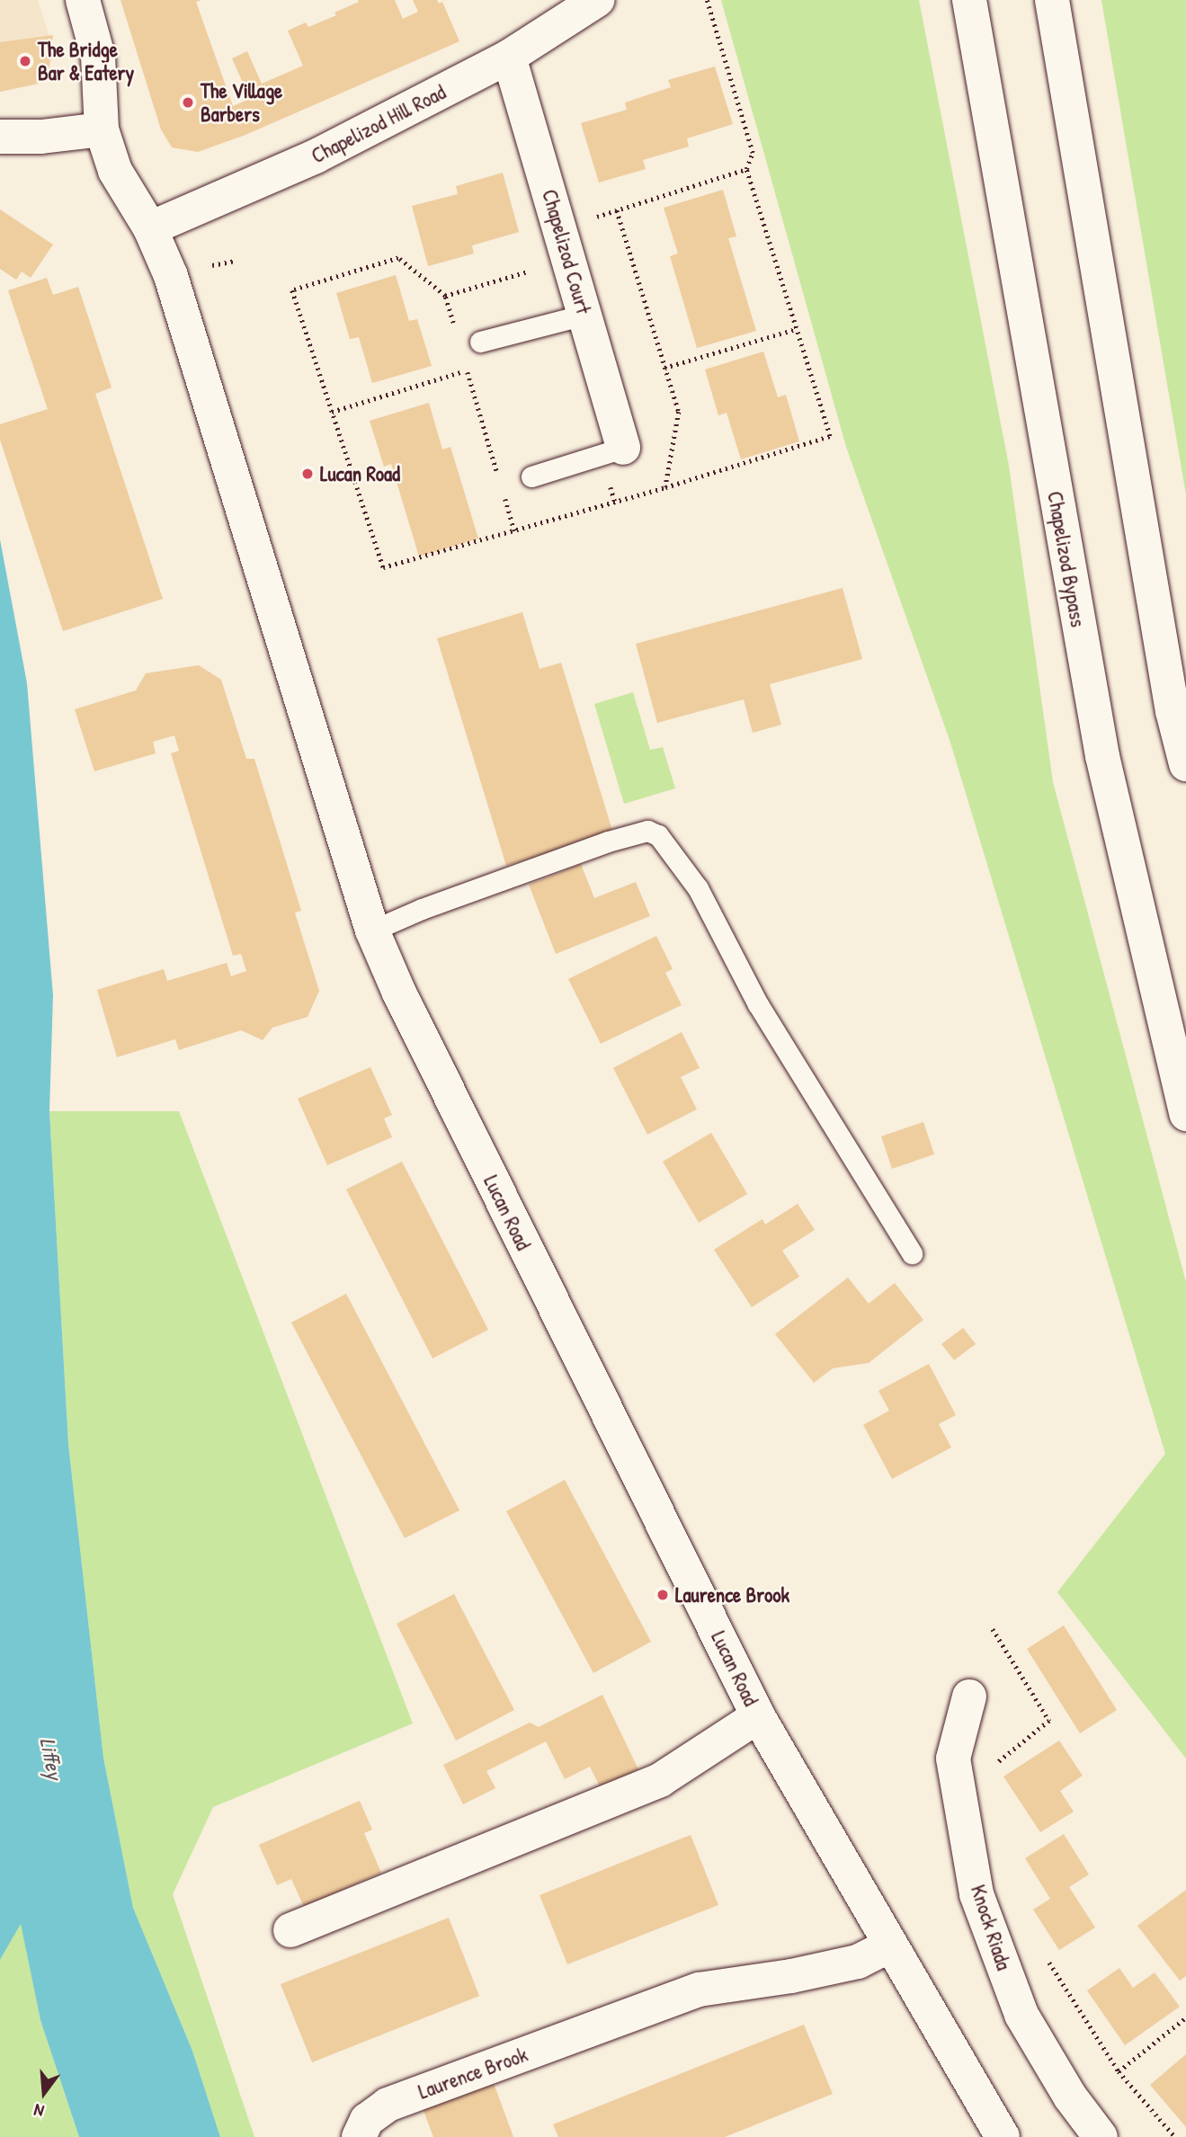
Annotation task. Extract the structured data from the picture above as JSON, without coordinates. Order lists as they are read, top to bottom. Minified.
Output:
{"streets":{"main road":["Chapelizod Hill Road","Chapelizod Court","Chapelizod Bypass","Lucan Road","Knock Riada","Laurence Brook"]},"crossings":[["Chapelizod Hill Road","Chapelizod Court"],["Chapelizod Hill Road","Lucan Road"],["Lucan Road","Laurence Brook"]],"water":["Liffey"],"places":["The Bridge Bar & Eatery","The Village Barbers","Lucan Road","Laurence Brook"],"north":"bottom"}
